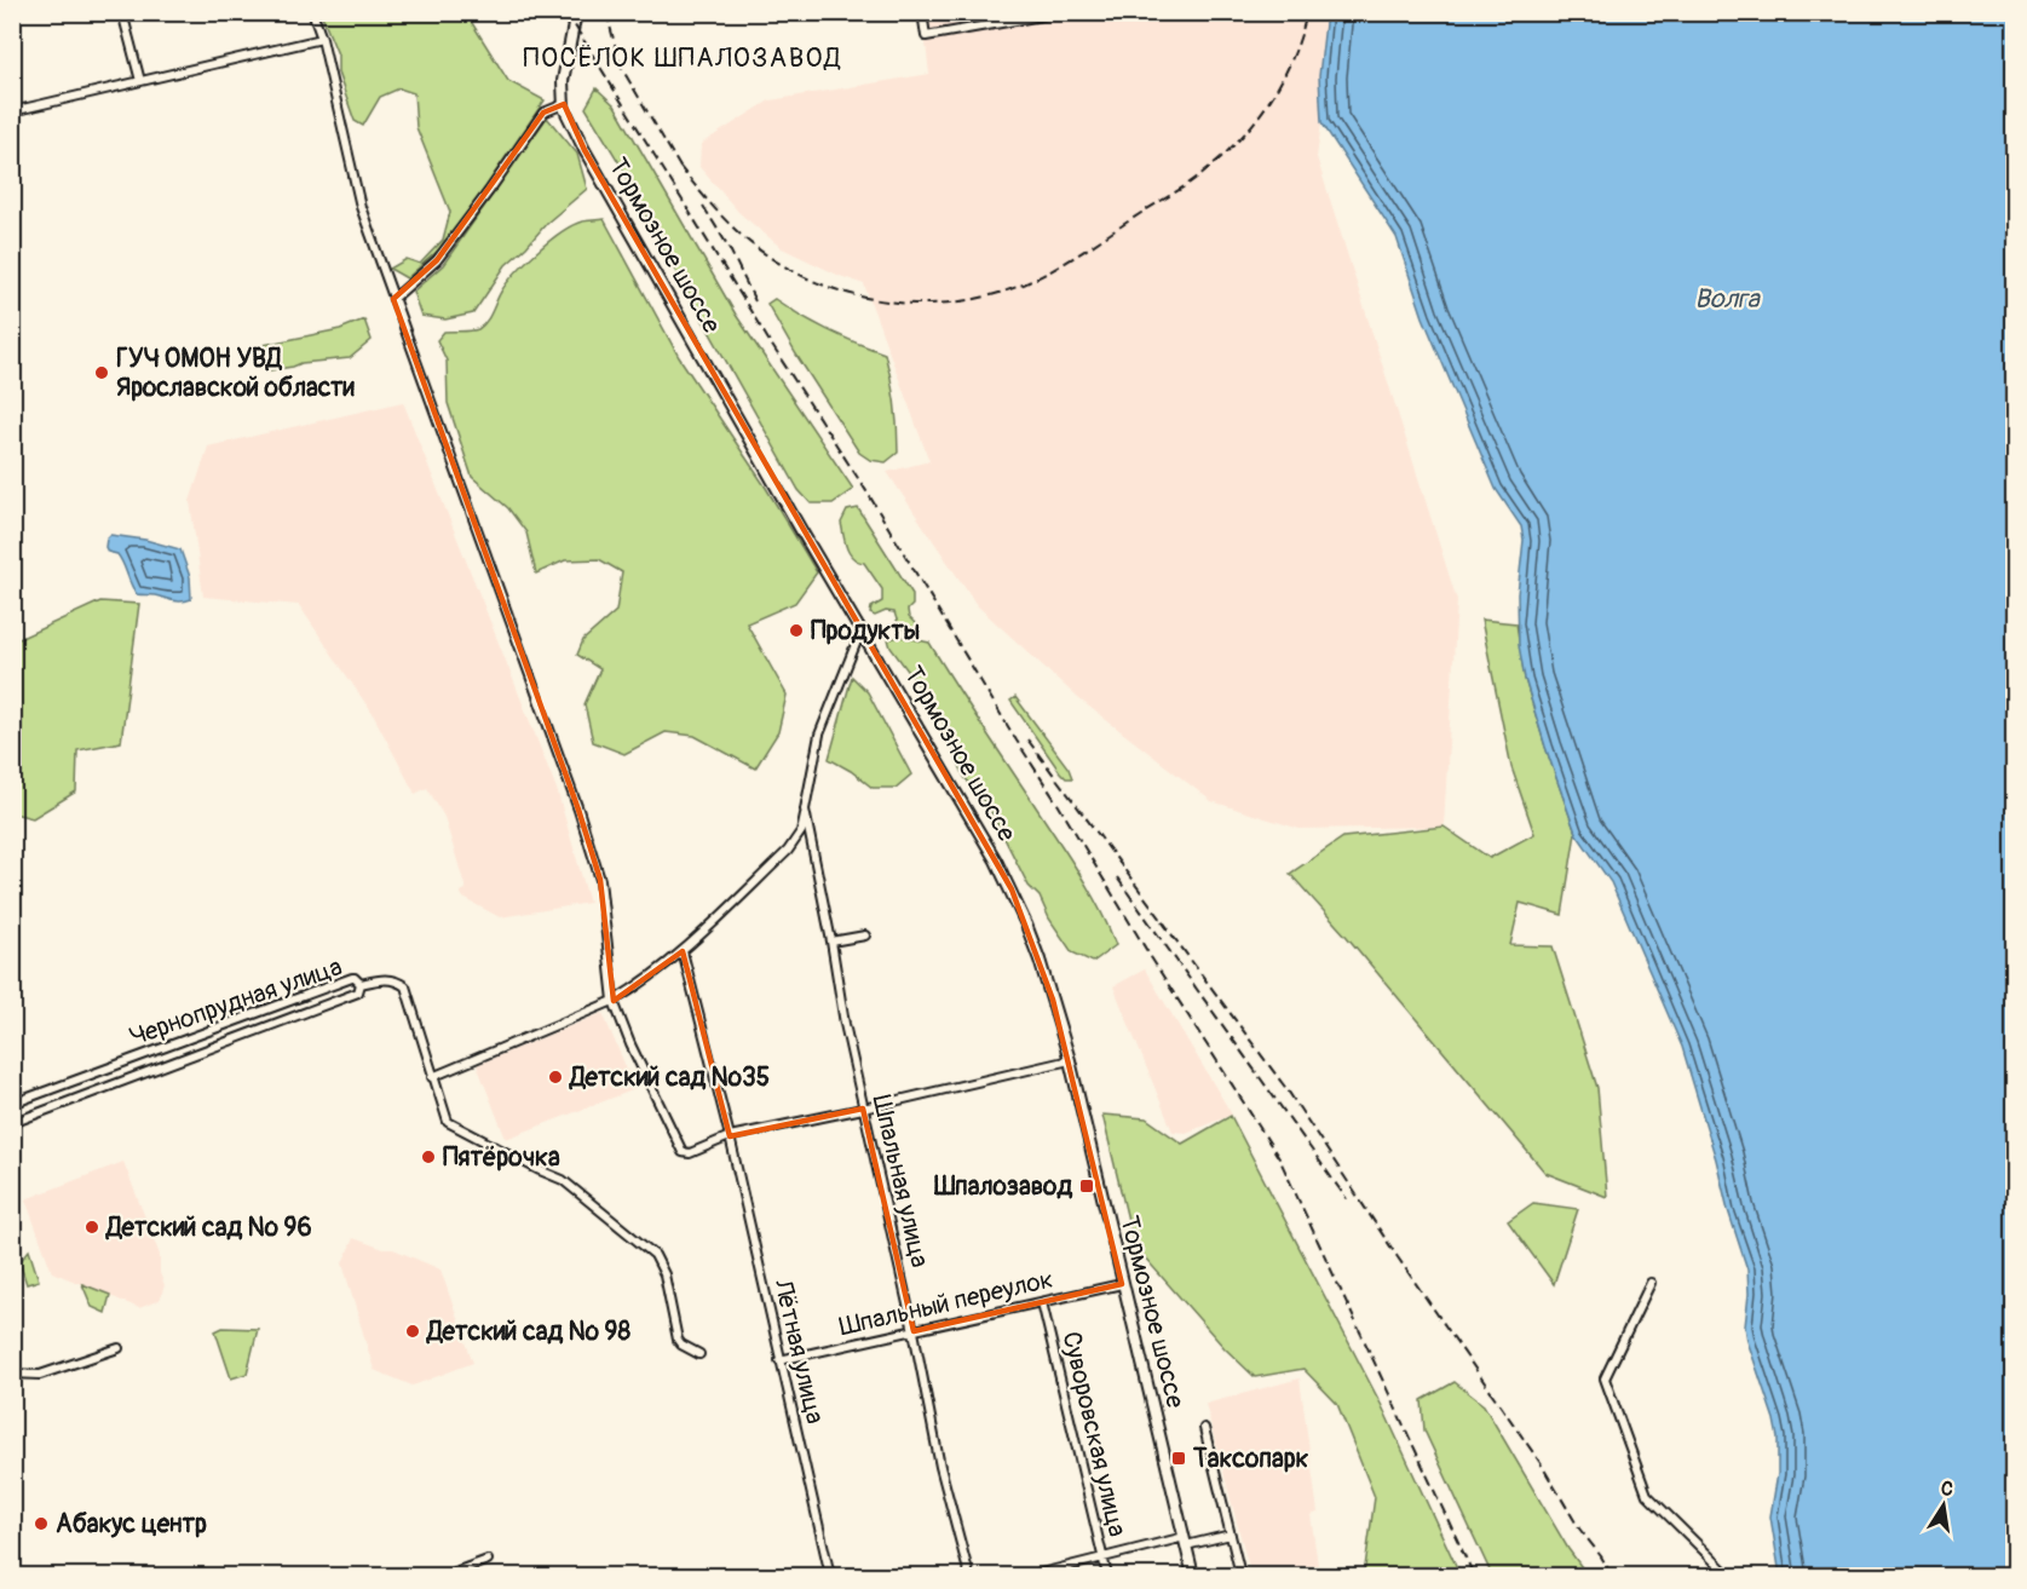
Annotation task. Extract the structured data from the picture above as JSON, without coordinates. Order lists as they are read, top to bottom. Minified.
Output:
{"streets":{"street":["Тормозное шоссе","Чернопрудная улица","Шпальная улица","Шпальный переулок","Лётная улица","Суворовская улица"]},"crossings":[["Тормозное шоссе","Шпальная улица"],["Тормозное шоссе","Шпальный переулок"],["Шпальная улица","Шпальный переулок"],["Шпальный переулок","Лётная улица"],["Шпальный переулок","Суворовская улица"]],"districts":["ПОСЁЛОК ШПАЛОЗАВОД"],"water":["Волга"],"places":{"other":["ГУЧ ОМОН УВД Ярославской области","Продукты","Детский сад №35","Пятёрочка","Детский сад № 96","Детский сад № 98","Абакус центр"],"transit":["Шпалозавод","Таксопарк"]},"north":"top"}
